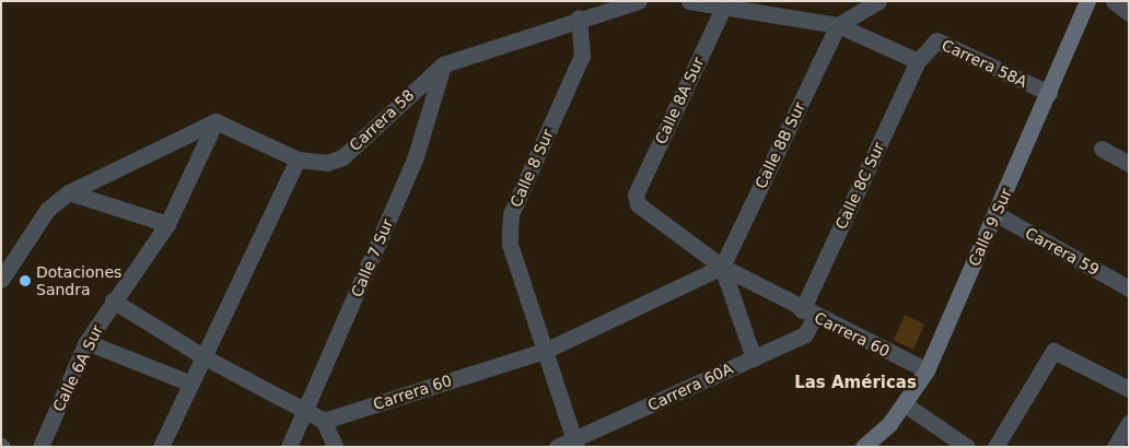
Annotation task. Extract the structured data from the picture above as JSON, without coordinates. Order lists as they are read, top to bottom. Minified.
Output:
{"streets":{"street":["Carrera 58A","Calle 8A Sur","Carrera 58","Calle 8B Sur","Calle 8 Sur","Calle 8C Sur","Calle 9 Sur","Carrera 59","Calle 7 Sur","Carrera 60","Calle 6A Sur","Carrera 60A"]},"crossings":[["Carrera 58A","Calle 8C Sur"],["Carrera 58A","Calle 9 Sur"],["Calle 8A Sur","Carrera 60"],["Carrera 58","Calle 8 Sur"],["Carrera 58","Calle 7 Sur"],["Carrera 58","Calle 6A Sur"],["Calle 8B Sur","Carrera 60"],["Calle 8 Sur","Carrera 60"],["Calle 8 Sur","Carrera 60A"],["Calle 8C Sur","Carrera 60"],["Calle 8C Sur","Carrera 60A"],["Calle 9 Sur","Carrera 59"],["Calle 9 Sur","Carrera 60"],["Carrera 60","Carrera 60A"]],"districts":["Las Américas"],"places":["Dotaciones Sandra"]}
